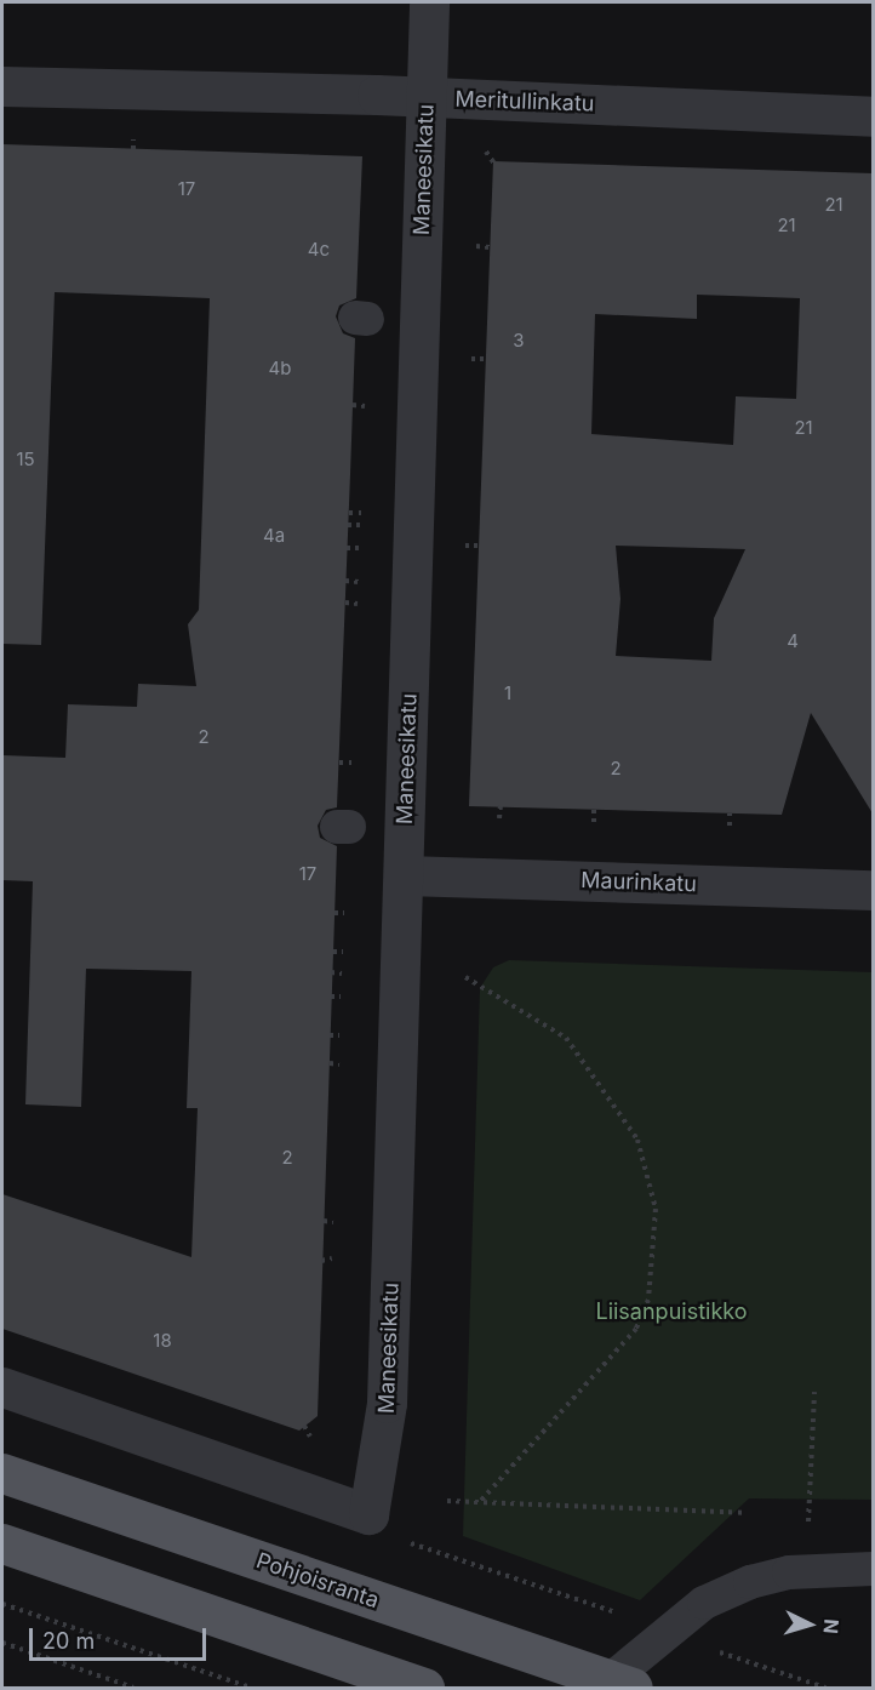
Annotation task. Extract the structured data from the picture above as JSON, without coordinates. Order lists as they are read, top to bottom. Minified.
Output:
{"streets":{"main road":["Pohjoisranta"],"street":["Meritullinkatu","Maneesikatu","Maurinkatu"]},"crossings":[["Meritullinkatu","Maneesikatu"],["Maneesikatu","Maurinkatu"]],"parks":["Liisanpuistikko"],"house_numbers":["17","21","21","4c","3","4b","21","15","4a","4","1","2","2","17","2","18"],"scale_bar":"20 m","north":"right"}
